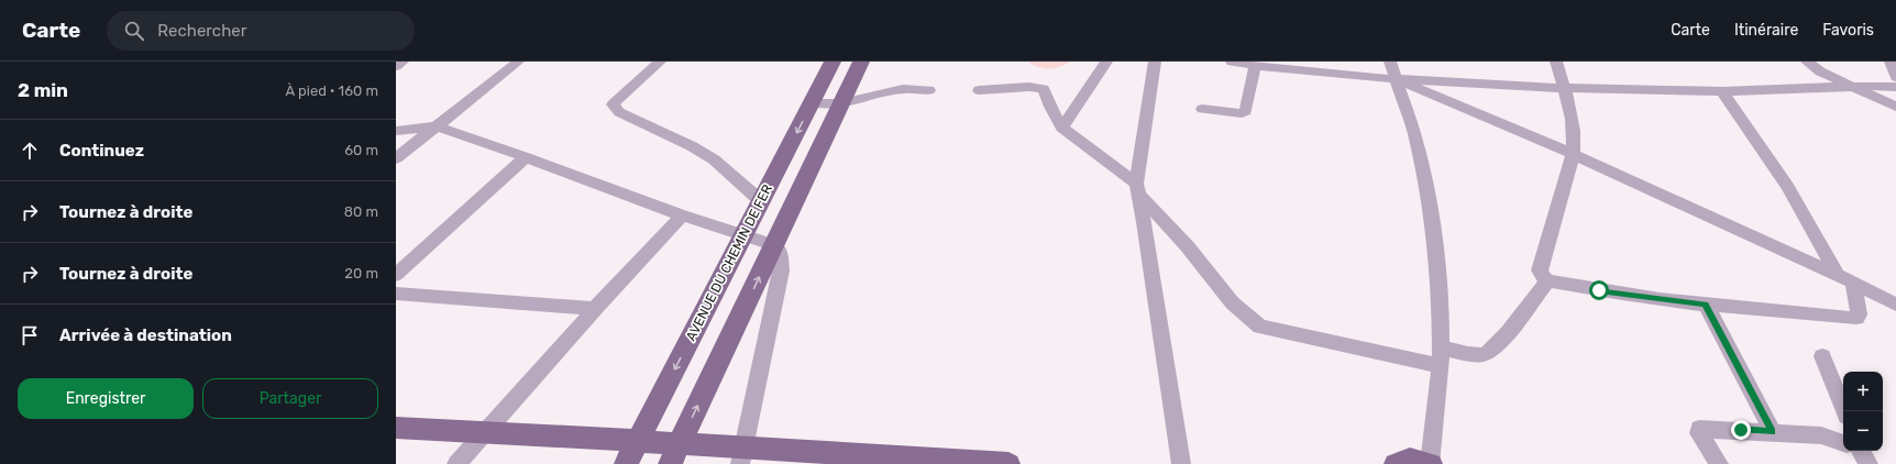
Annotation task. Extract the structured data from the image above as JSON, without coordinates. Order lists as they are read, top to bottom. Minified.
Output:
{"streets":{"main road":["AVENUE DU CHEMIN DE FER"]},"page":{"header":"Carte","search":"Rechercher","nav":["Carte","Itinéraire","Favoris"],"heading":["2 min","À pied · 160 m"],"list":[["Continuez","60 m"],["Tournez à droite","80 m"],["Tournez à droite","20 m"],"Arrivée à destination"],"buttons":["Enregistrer","Partager"],"map_buttons":["+","−"]}}
